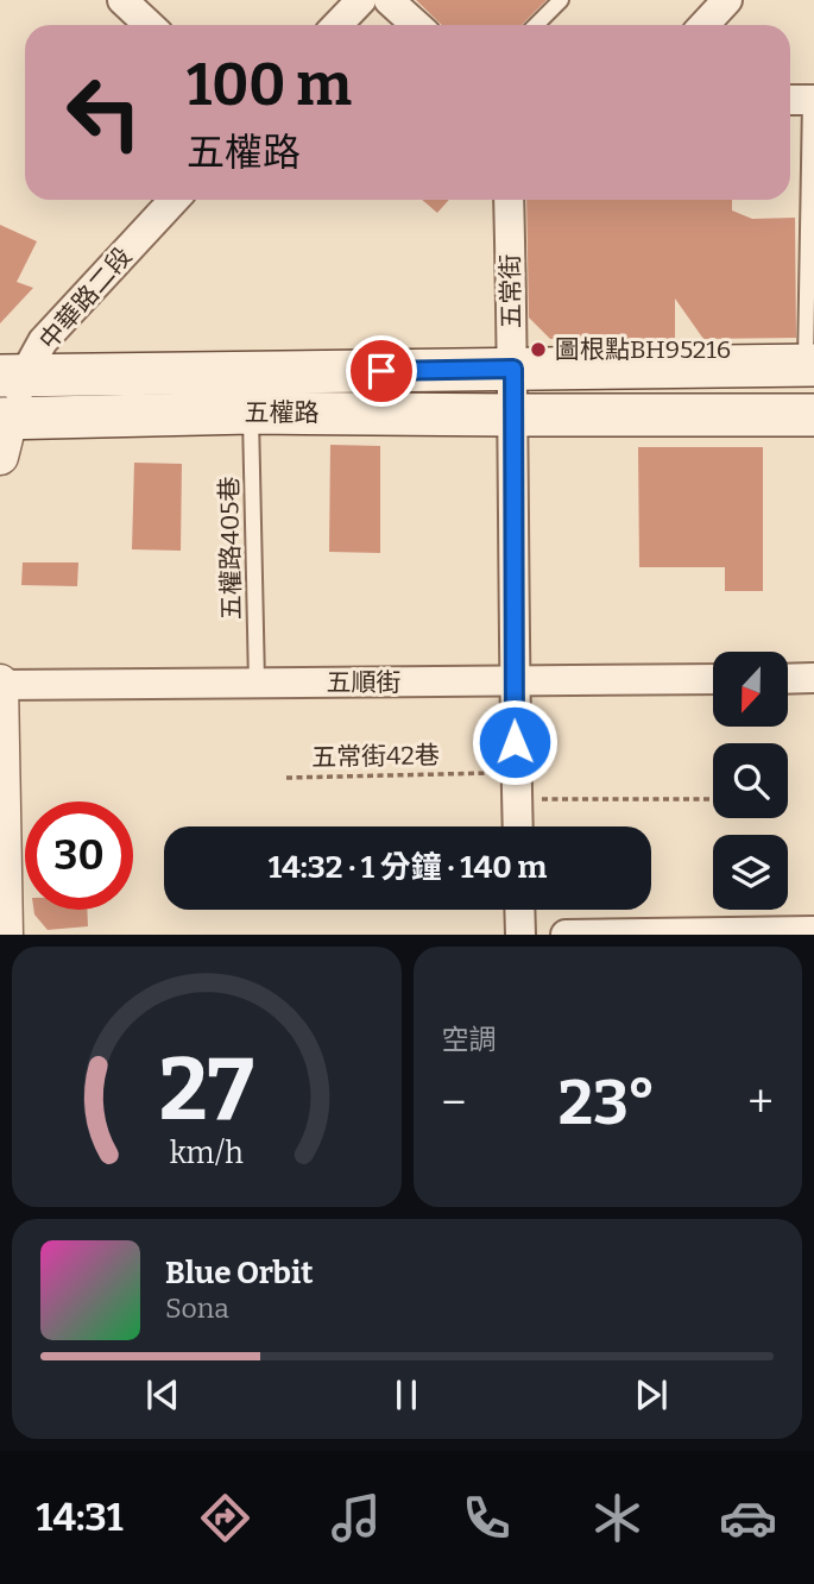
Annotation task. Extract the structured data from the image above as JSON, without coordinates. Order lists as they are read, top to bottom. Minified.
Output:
{"streets":{"main road":["五權路"],"street":["五常街","中華路二段","五順街"],"lane":["五權路405巷"],"path":["五常街42巷"]},"crossings":[["五常街","五權路"],["五常街","五順街"],["五常街","五常街42巷"],["中華路二段","五權路"],["五權路","五權路405巷"],["五權路405巷","五順街"]],"places":["圖根點BH95216"],"north":"bottom","page":{"turn":["100 m","五權路"],"limit":"30","trip":"14:32 · 1 分鐘 · 140 m","tile":"空調","heat":["−","23°","+"],"song":["Blue Orbit","Sona"],"tabs":"14:31","gauge":["27","km/h"]}}
